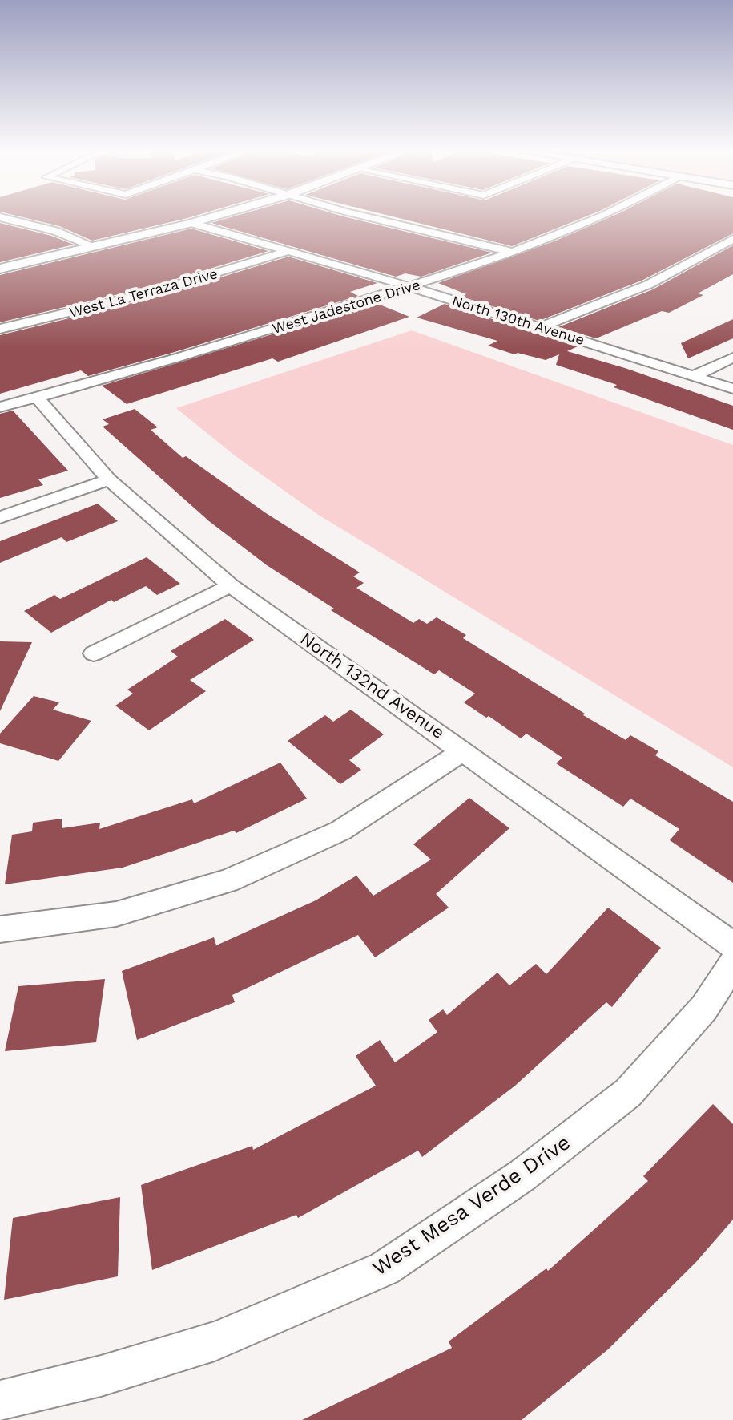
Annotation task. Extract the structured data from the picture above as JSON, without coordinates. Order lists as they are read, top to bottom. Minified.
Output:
{"streets":{"street":["West La Terraza Drive","West Jadestone Drive","North 130th Avenue","North 132nd Avenue","West Mesa Verde Drive"]},"crossings":[["West La Terraza Drive","North 130th Avenue"],["West Jadestone Drive","North 130th Avenue"],["West Jadestone Drive","North 132nd Avenue"]]}
